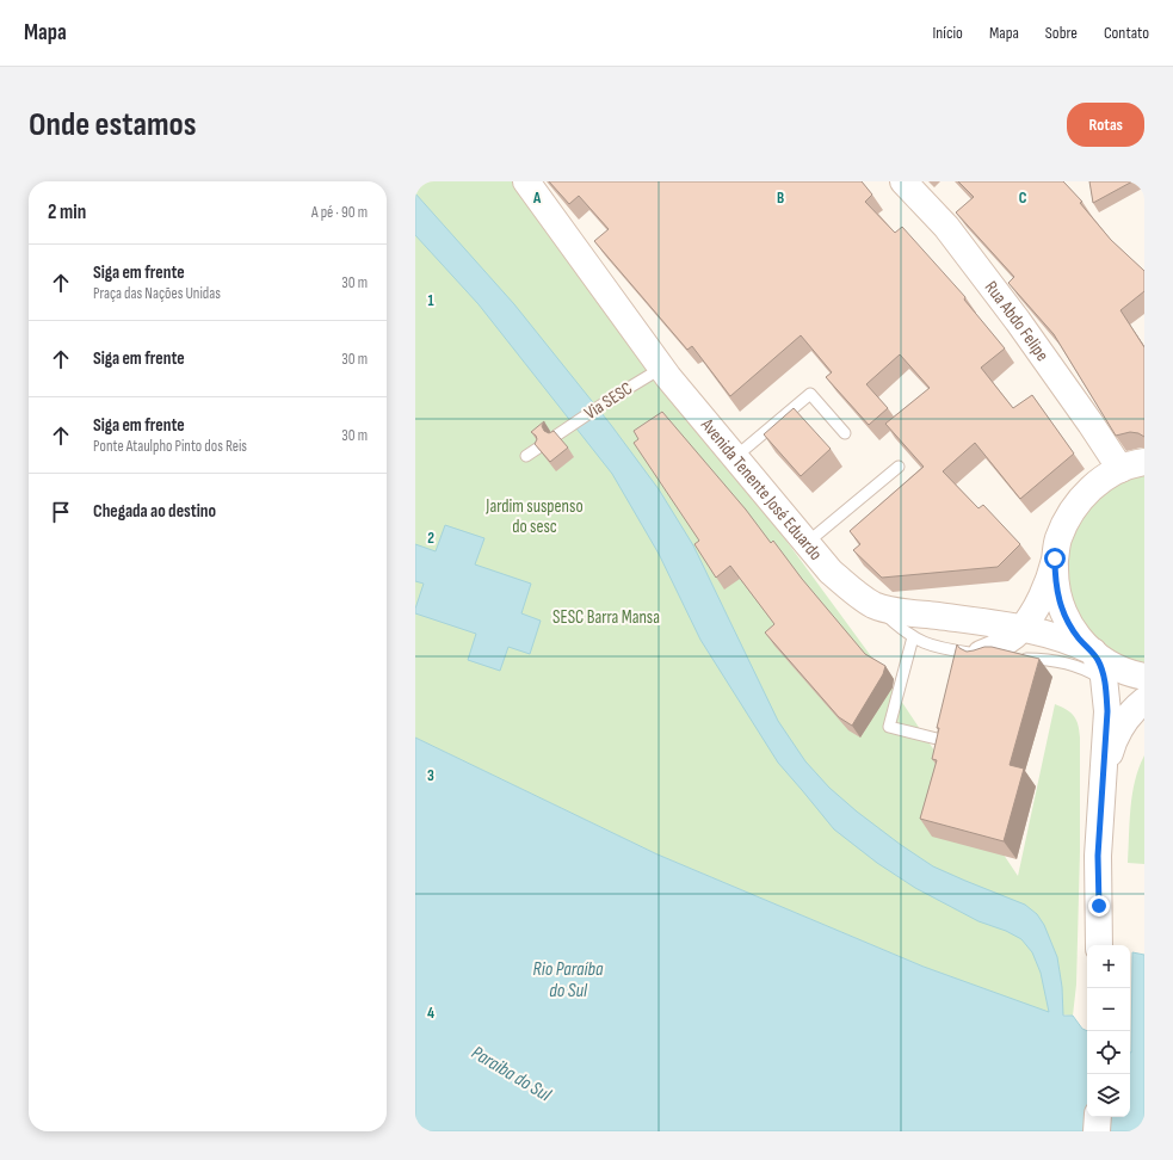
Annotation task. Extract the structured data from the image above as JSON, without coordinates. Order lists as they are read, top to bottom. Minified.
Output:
{"streets":{"main road":["Rua Abdo Felipe","Avenida Tenente José Eduardo"],"lane":["Via SESC"]},"crossings":[["Via SESC","Avenida Tenente José Eduardo"]],"water":["Rio Paraíba do Sul","Paraiba do Sul"],"parks":["Jardim suspenso do sesc","SESC Barra Mansa"],"page":{"header":"Mapa","nav":["Início","Mapa","Sobre","Contato"],"buttons":"Rotas","title":"Onde estamos","heading":["2 min","A pé · 90 m"],"list":[["Siga em frente","Praça das Nações Unidas","30 m"],["Siga em frente","30 m"],["Siga em frente","Ponte Ataulpho Pinto dos Reis","30 m"],"Chegada ao destino"],"map_buttons":["+","−"]},"grid":{"columns":["A","B","C"],"rows":["1","2","3","4"]}}
